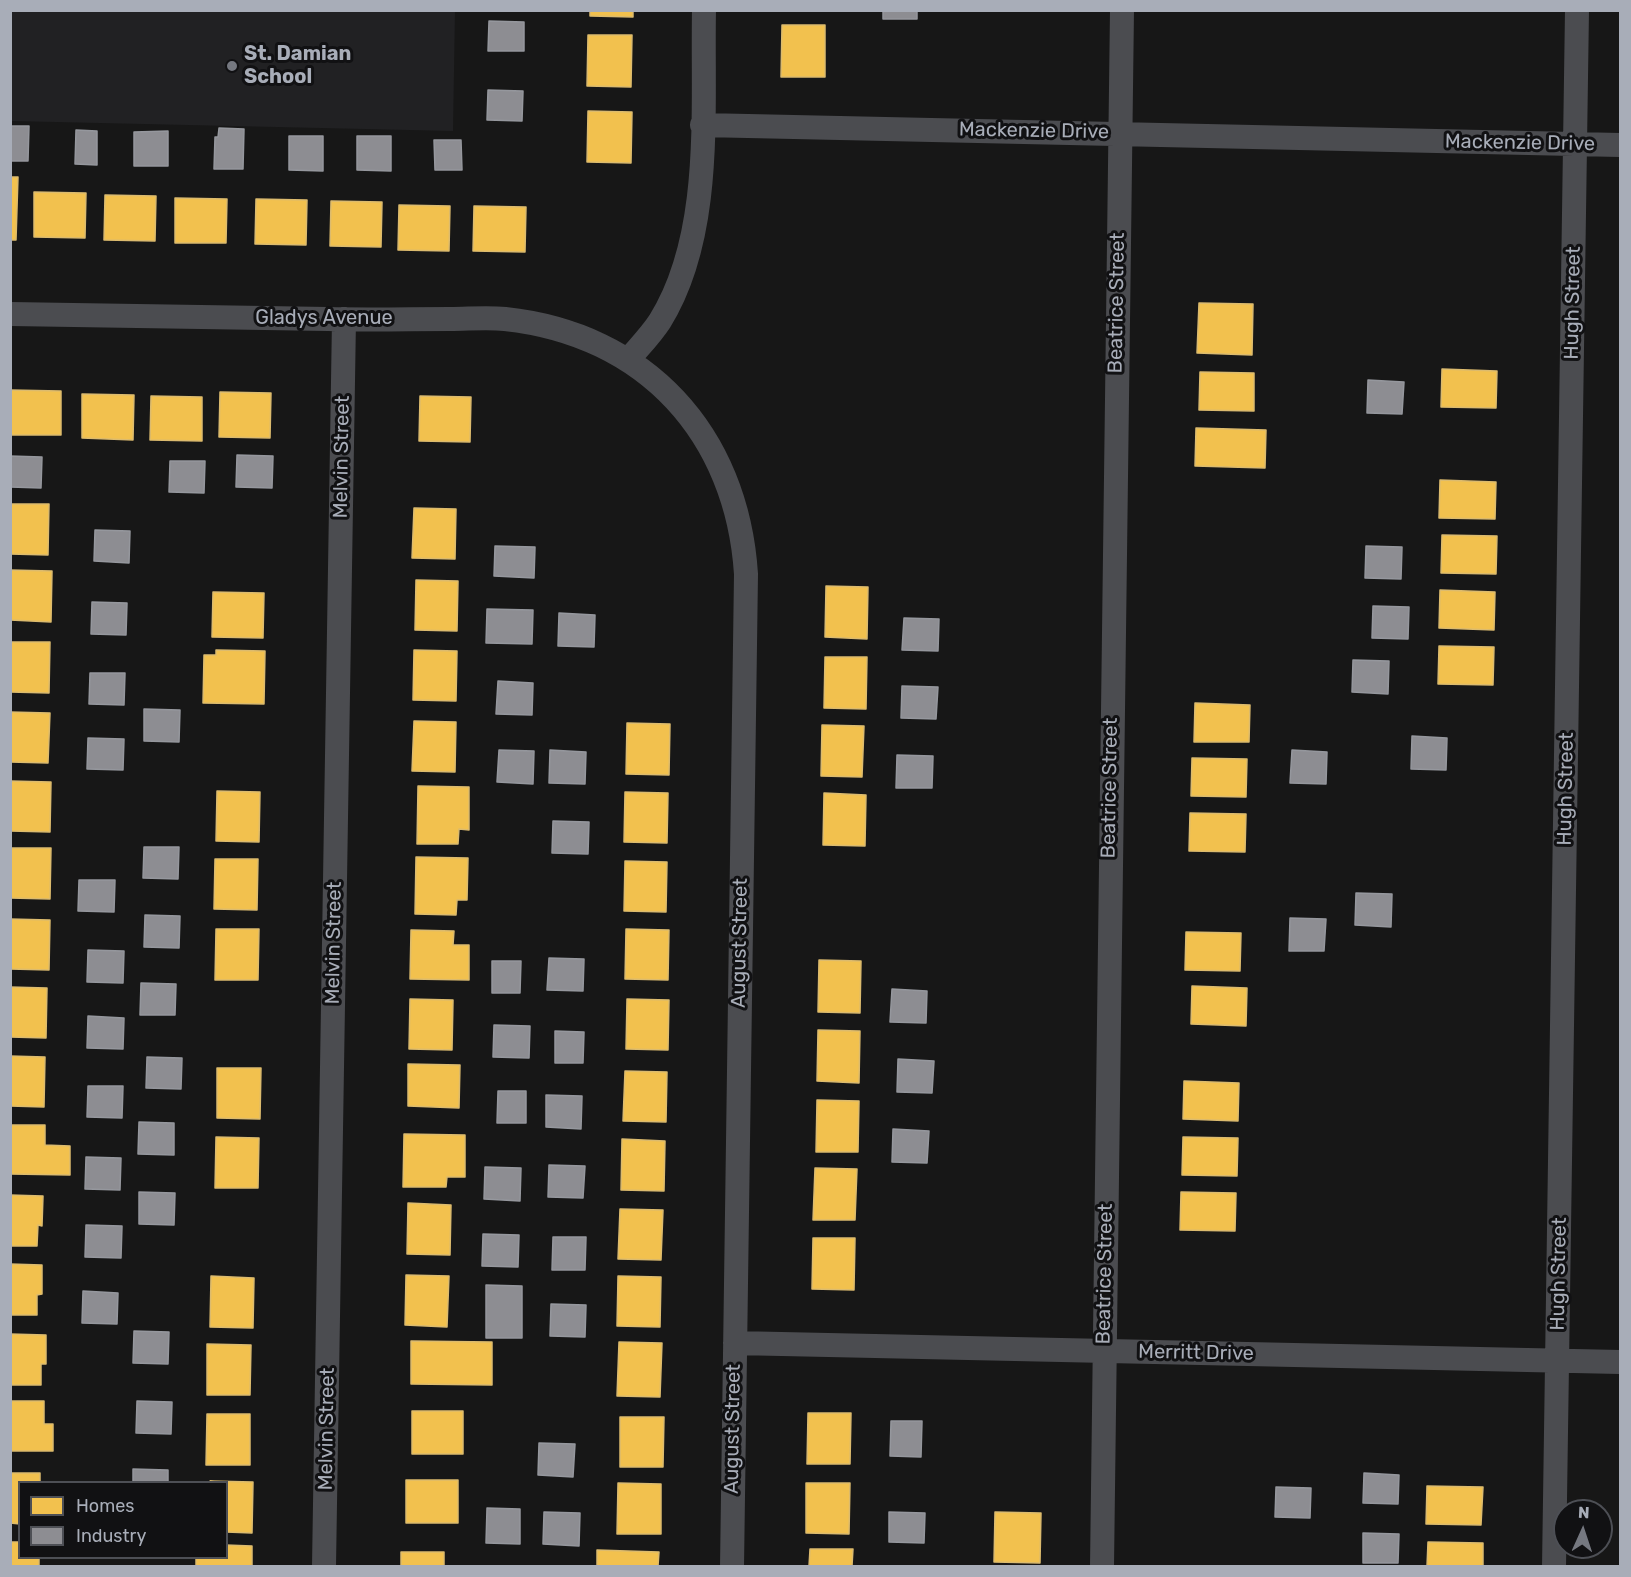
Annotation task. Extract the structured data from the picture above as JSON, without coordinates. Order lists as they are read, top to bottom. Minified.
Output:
{"streets":{"street":["Mackenzie Drive","Beatrice Street","Hugh Street","Gladys Avenue","Melvin Street","August Street","Merritt Drive"]},"crossings":[["Mackenzie Drive","Beatrice Street"],["Mackenzie Drive","Hugh Street"],["Beatrice Street","Merritt Drive"],["Hugh Street","Merritt Drive"],["Gladys Avenue","Melvin Street"],["Gladys Avenue","August Street"],["August Street","Merritt Drive"]],"places":["St. Damian School"],"legend":["Homes","Industry"],"north":"top"}
